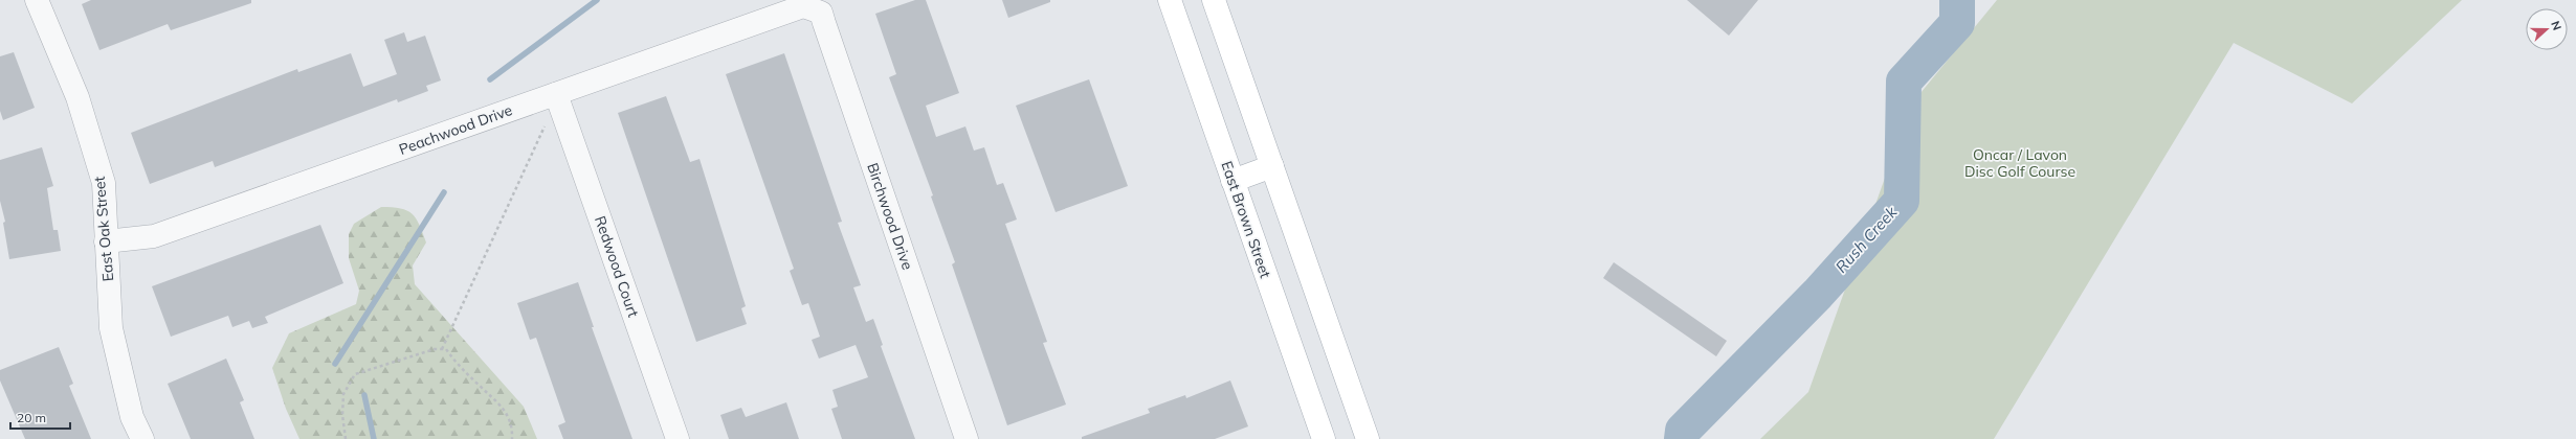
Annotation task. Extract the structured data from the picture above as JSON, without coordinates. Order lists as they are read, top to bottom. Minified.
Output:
{"streets":{"main road":["East Brown Street"],"street":["Peachwood Drive","Birchwood Drive","East Oak Street","Redwood Court"]},"crossings":[["Peachwood Drive","Birchwood Drive"],["Peachwood Drive","East Oak Street"],["Peachwood Drive","Redwood Court"]],"water":["Rush Creek"],"parks":["Oncar / Lavon Disc Golf Course"],"scale_bar":"20 m","north":"right"}
